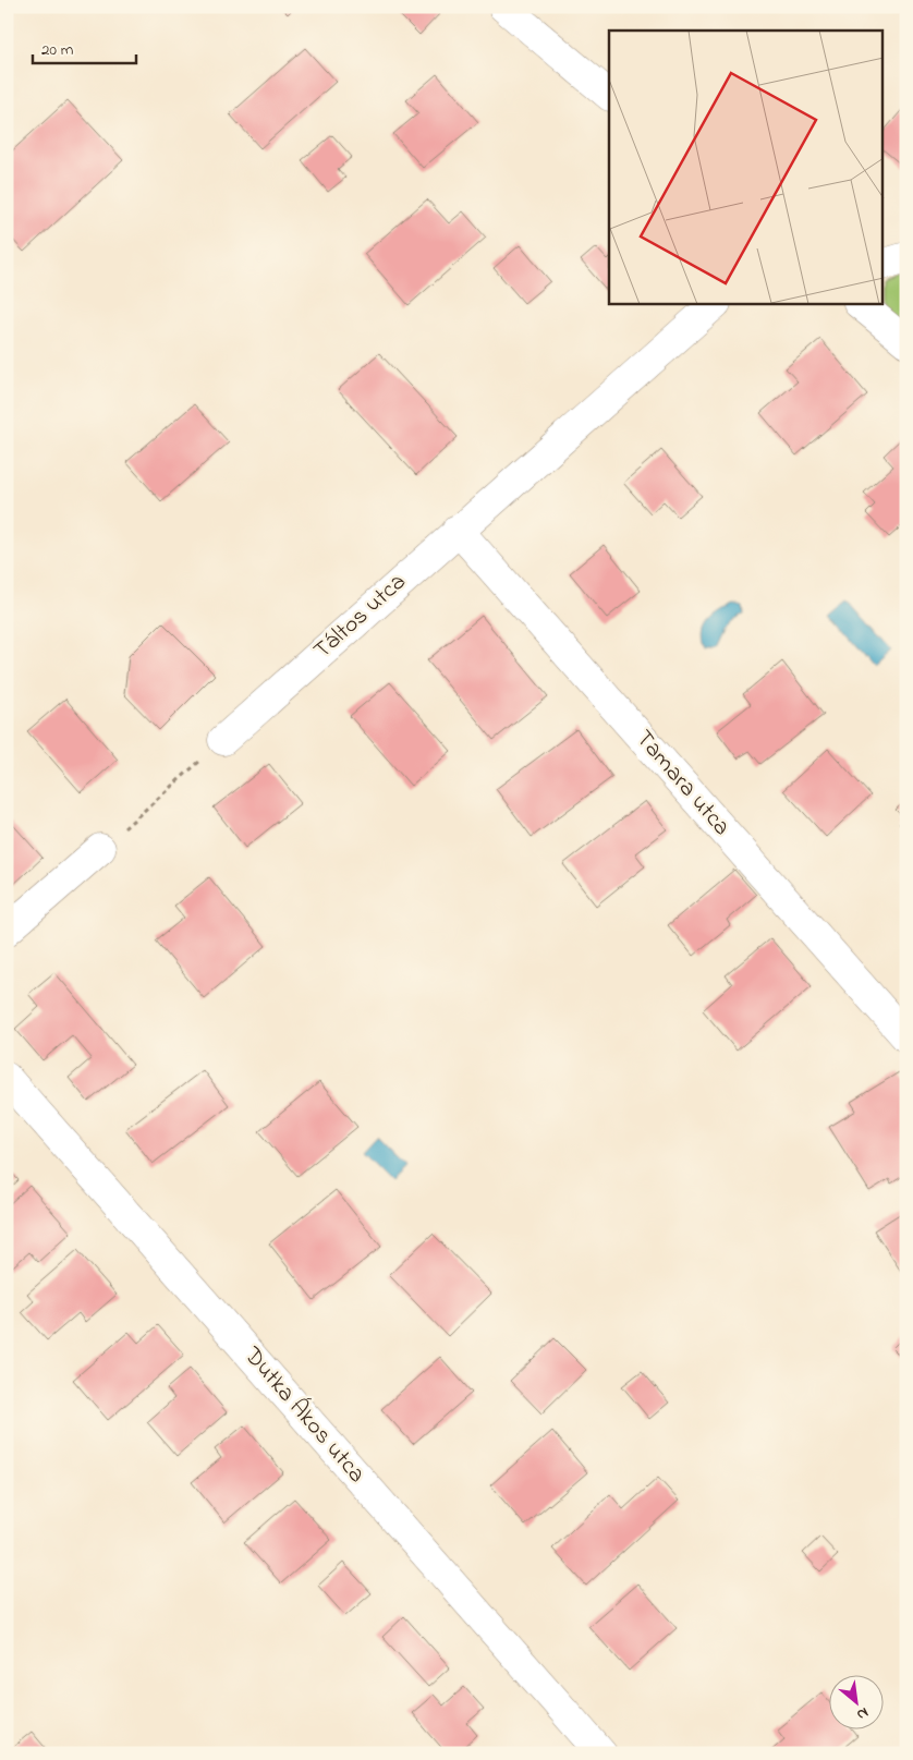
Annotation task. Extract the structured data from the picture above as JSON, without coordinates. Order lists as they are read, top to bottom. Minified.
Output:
{"streets":{"street":["Táltos utca","Tamara utca","Dutka Ákos utca"]},"crossings":[["Táltos utca","Tamara utca"]],"scale_bar":"20 m","north":"bottom right"}
